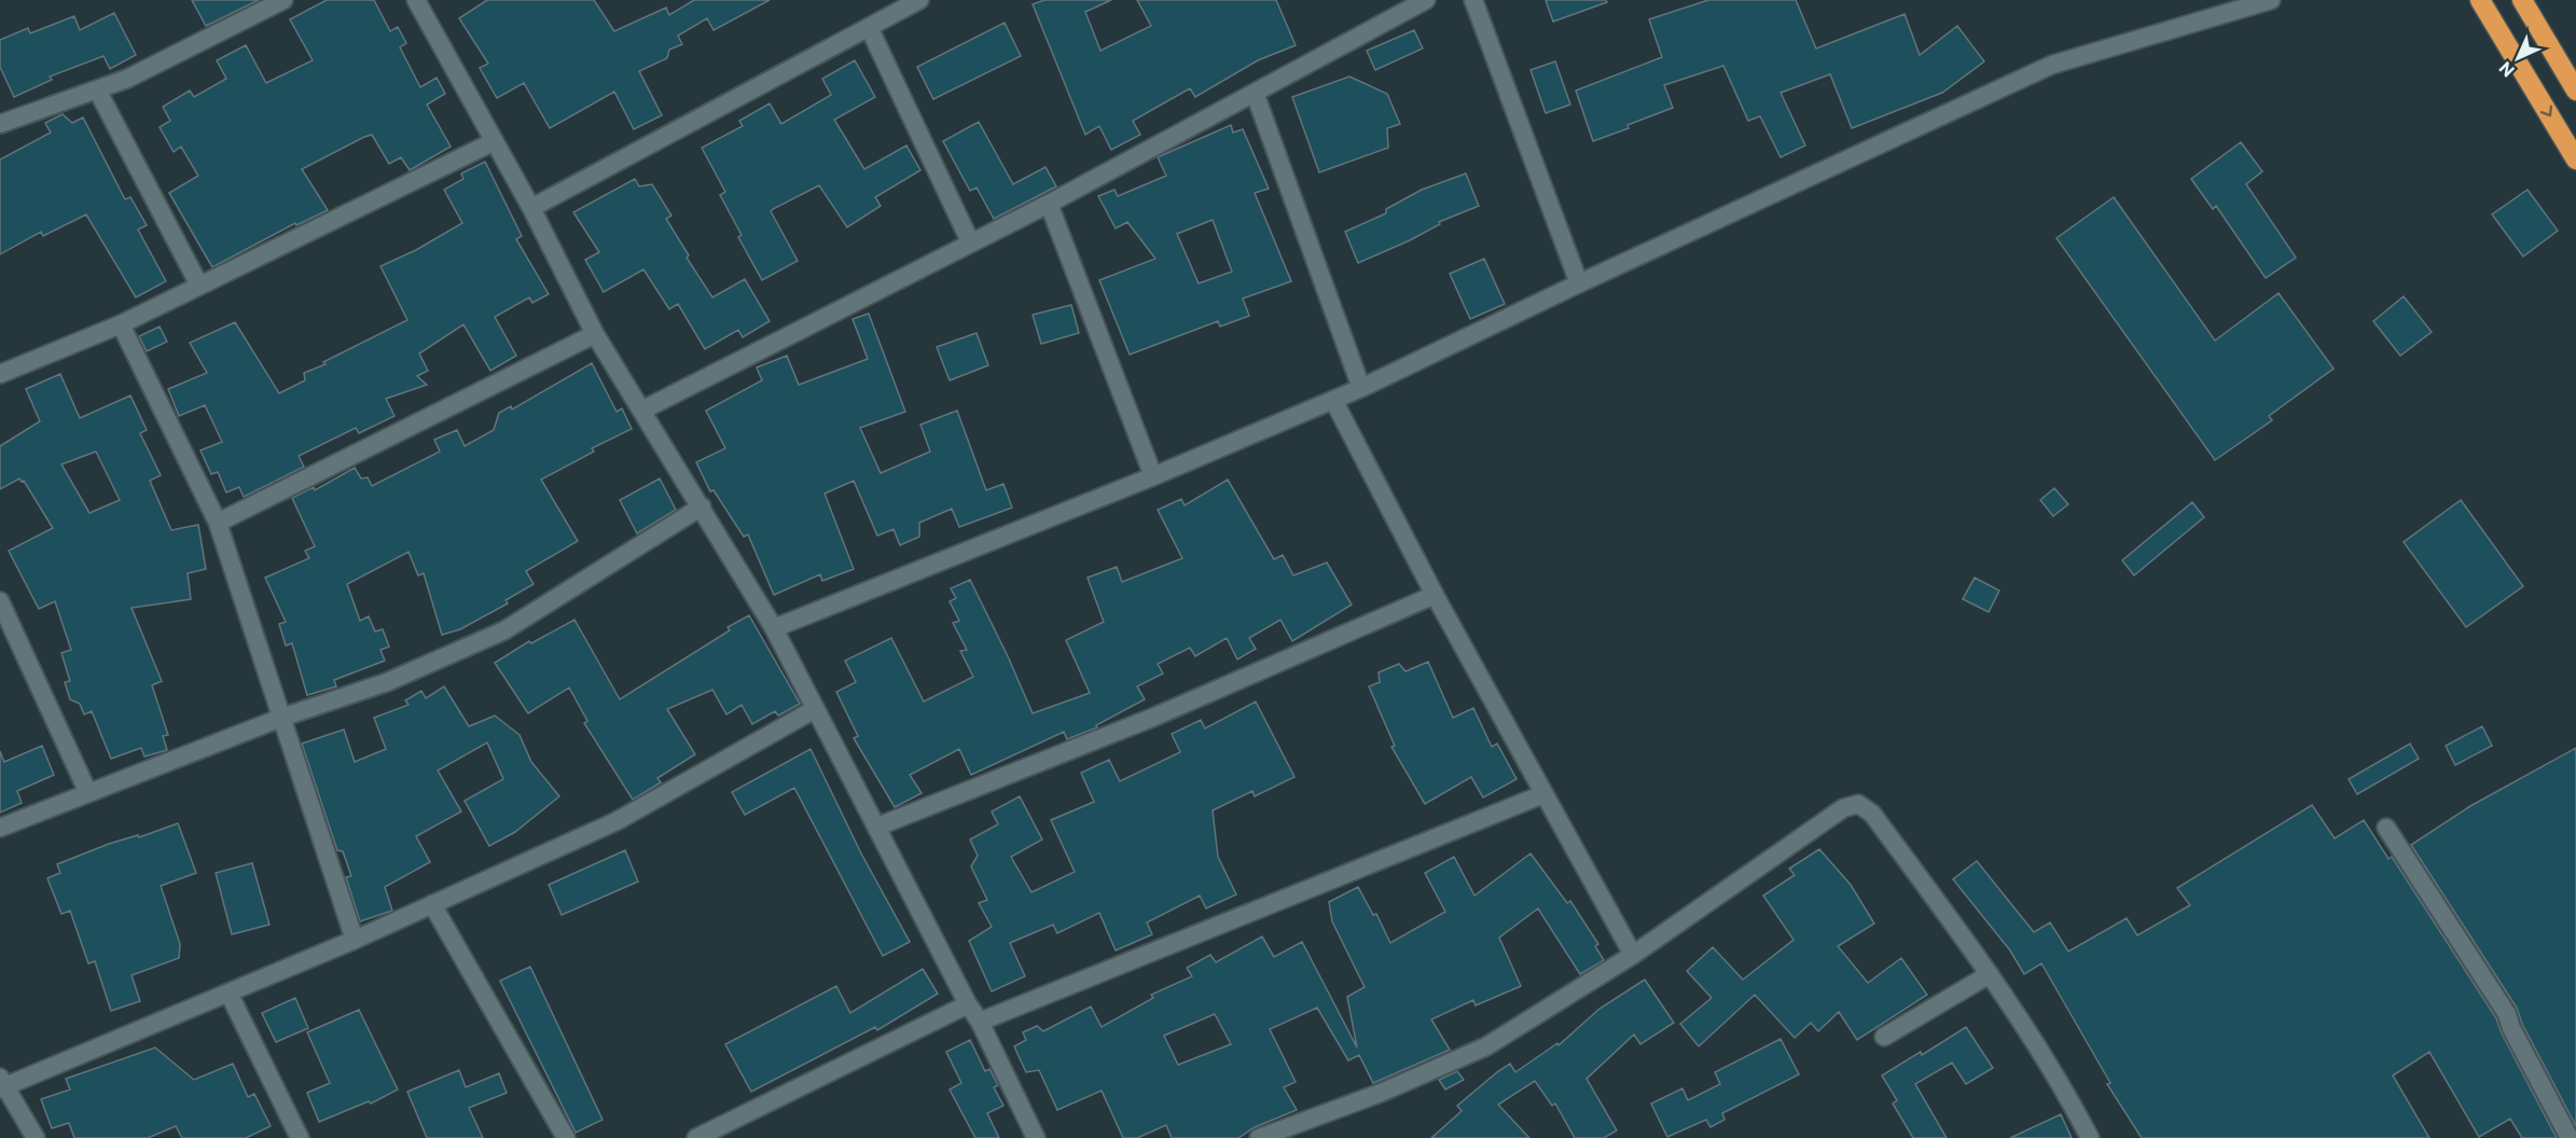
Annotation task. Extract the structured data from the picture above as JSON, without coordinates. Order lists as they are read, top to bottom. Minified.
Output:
{"north":"bottom left"}
